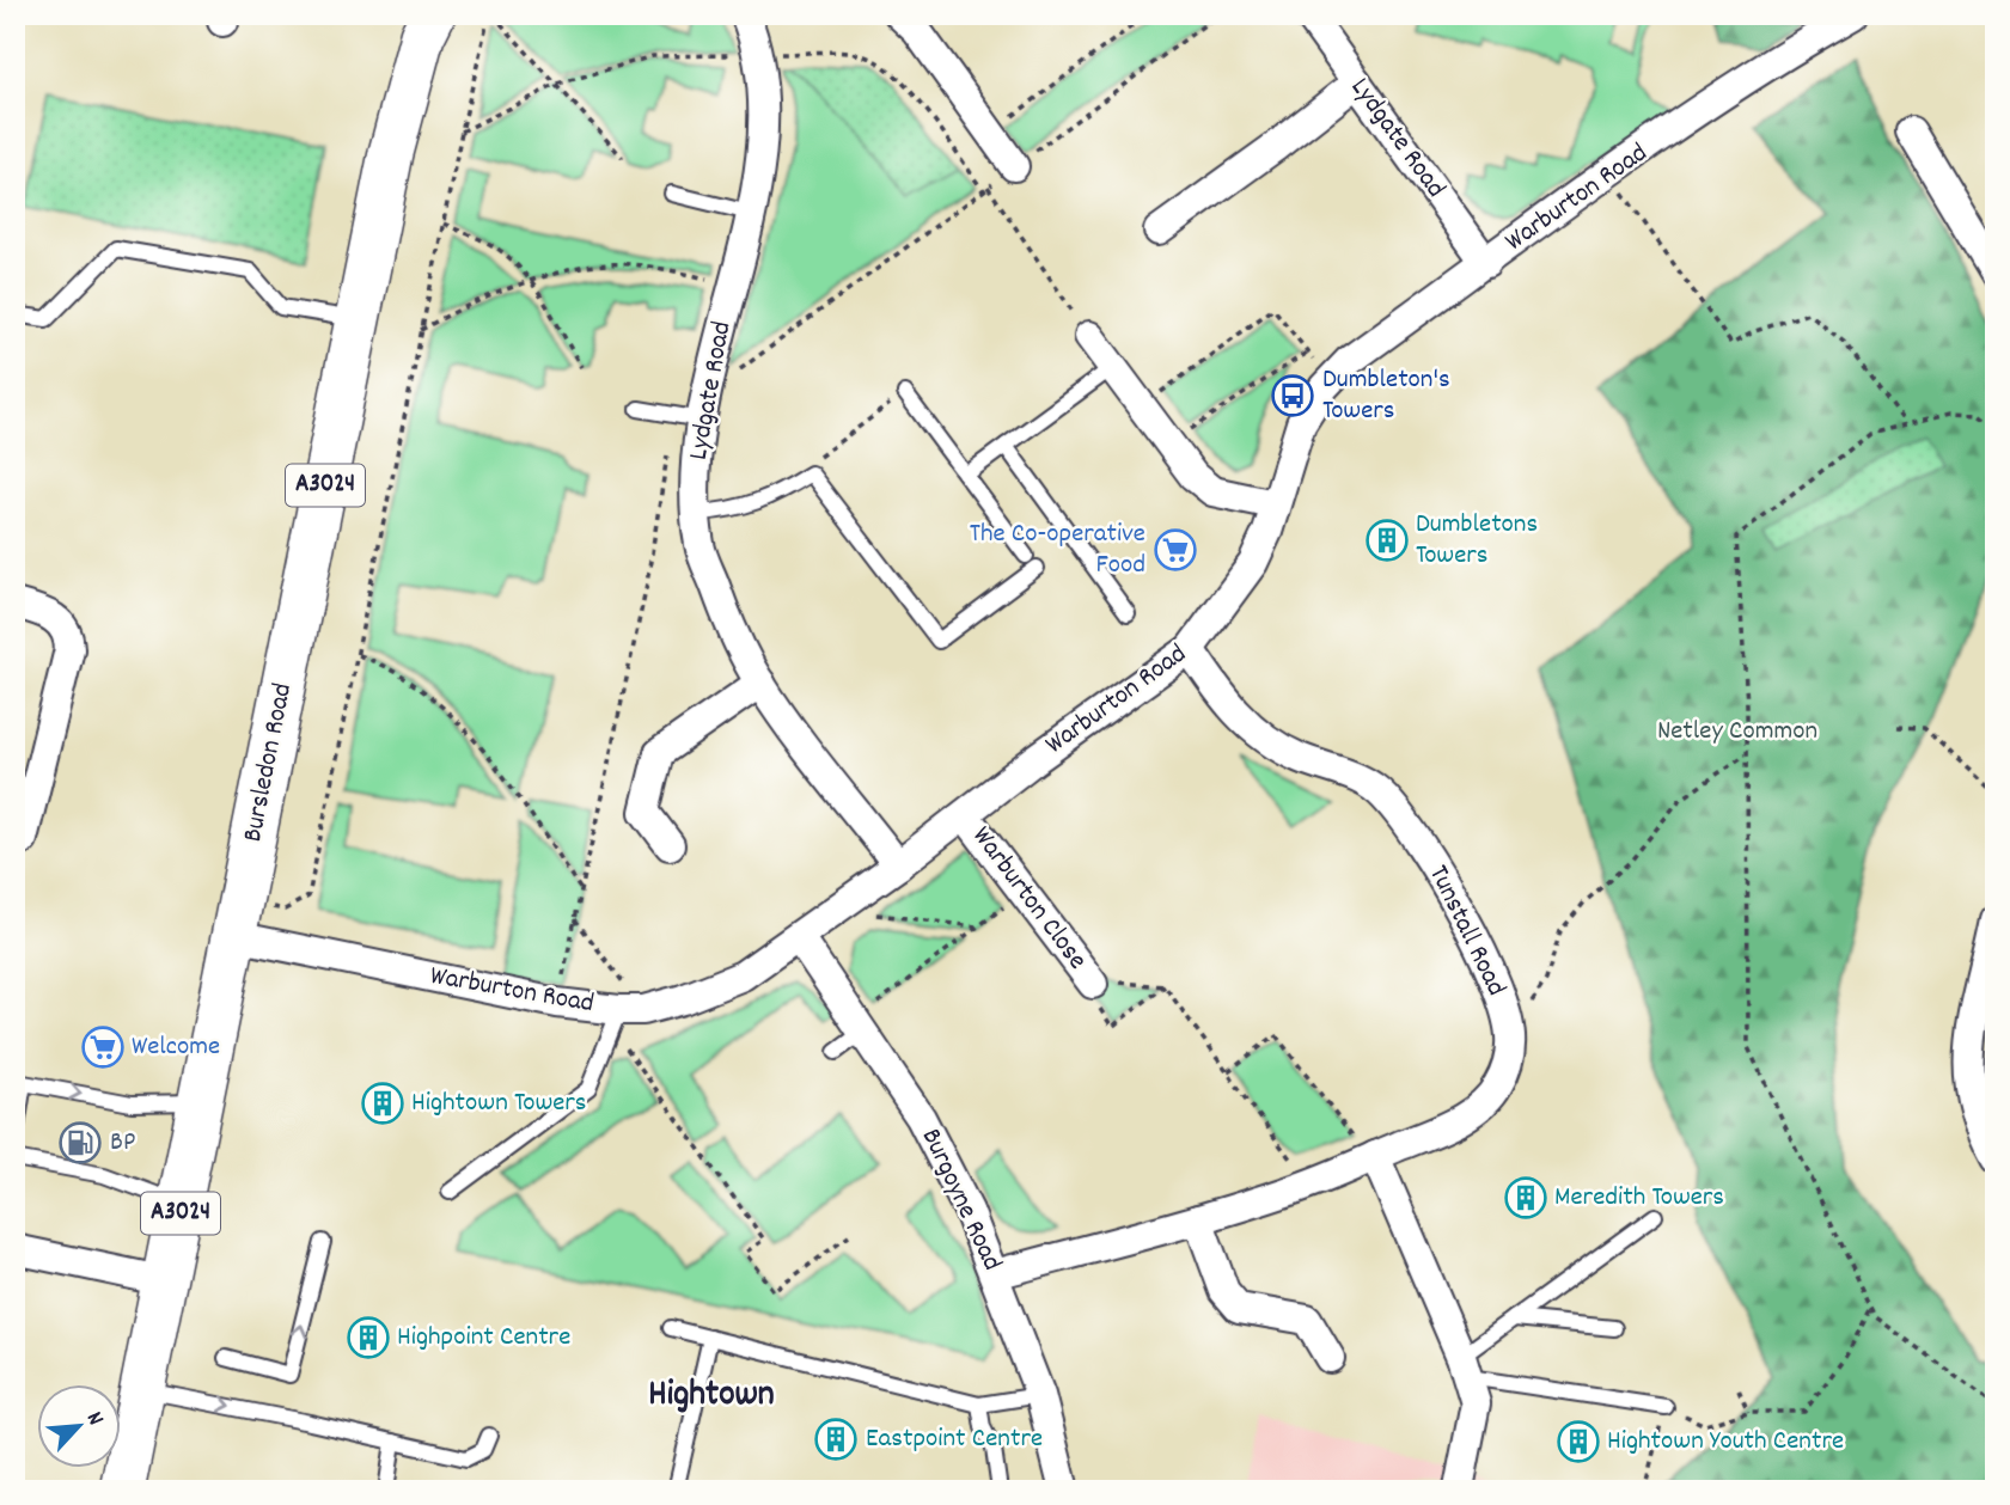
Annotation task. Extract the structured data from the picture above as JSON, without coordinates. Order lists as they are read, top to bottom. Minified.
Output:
{"streets":{"main road":["A3024","Bursledon Road"],"street":["Lydgate Road","Warburton Road","Warburton Close","Tunstall Road","Burgoyne Road"]},"crossings":[["Lydgate Road","Warburton Road"],["Warburton Road","Bursledon Road"],["Warburton Road","Warburton Close"],["Warburton Road","Tunstall Road"],["Warburton Road","Burgoyne Road"],["Tunstall Road","Burgoyne Road"]],"districts":["Hightown"],"parks":["Netley Common"],"places":{"bus stop":["Dumbleton's Towers"],"building":["Dumbletons Towers","Hightown Towers","Meredith Towers","Highpoint Centre","Eastpoint Centre","Hightown Youth Centre"],"supermarket":["The Co-operative Food","Welcome"],"fuel station":["BP"]},"north":"top right"}
